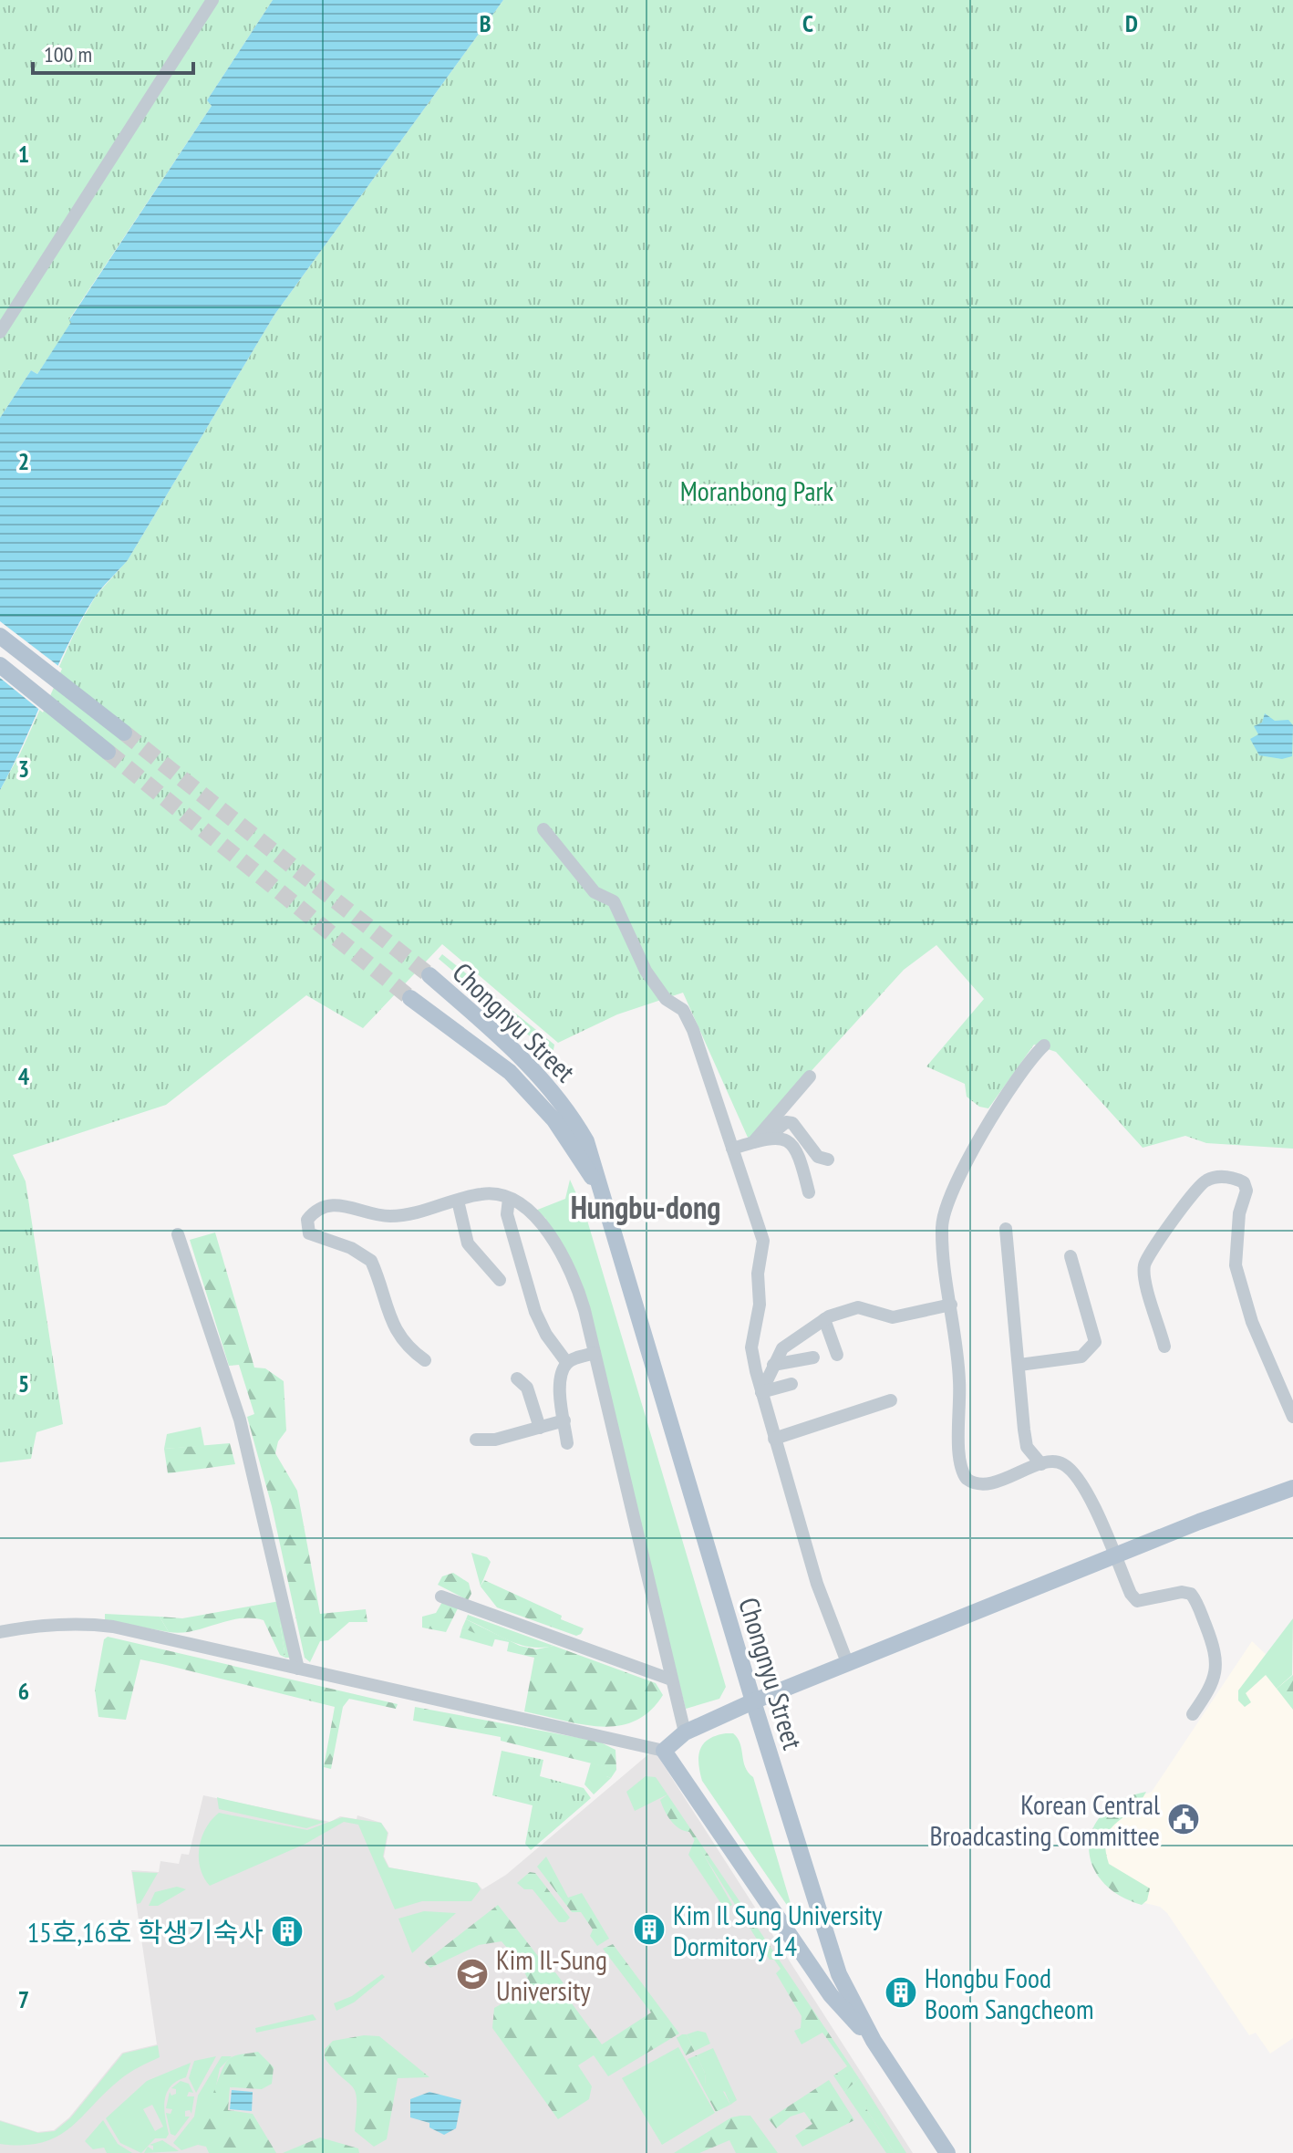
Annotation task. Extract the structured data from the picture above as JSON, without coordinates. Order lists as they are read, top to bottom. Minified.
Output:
{"streets":{"main road":["Chongnyu Street"]},"districts":["Hungbu-dong"],"parks":["Moranbong Park"],"places":{"public building":["Korean Central Broadcasting Committee"],"building":["Kim Il Sung University Dormitory 14","15호,16호 학생기숙사","Hongbu Food Boom Sangcheom"],"school or university":["Kim Il-Sung University"]},"scale_bar":"100 m","grid":{"columns":["B","C","D"],"rows":["1","2","3","4","5","6","7"]}}
